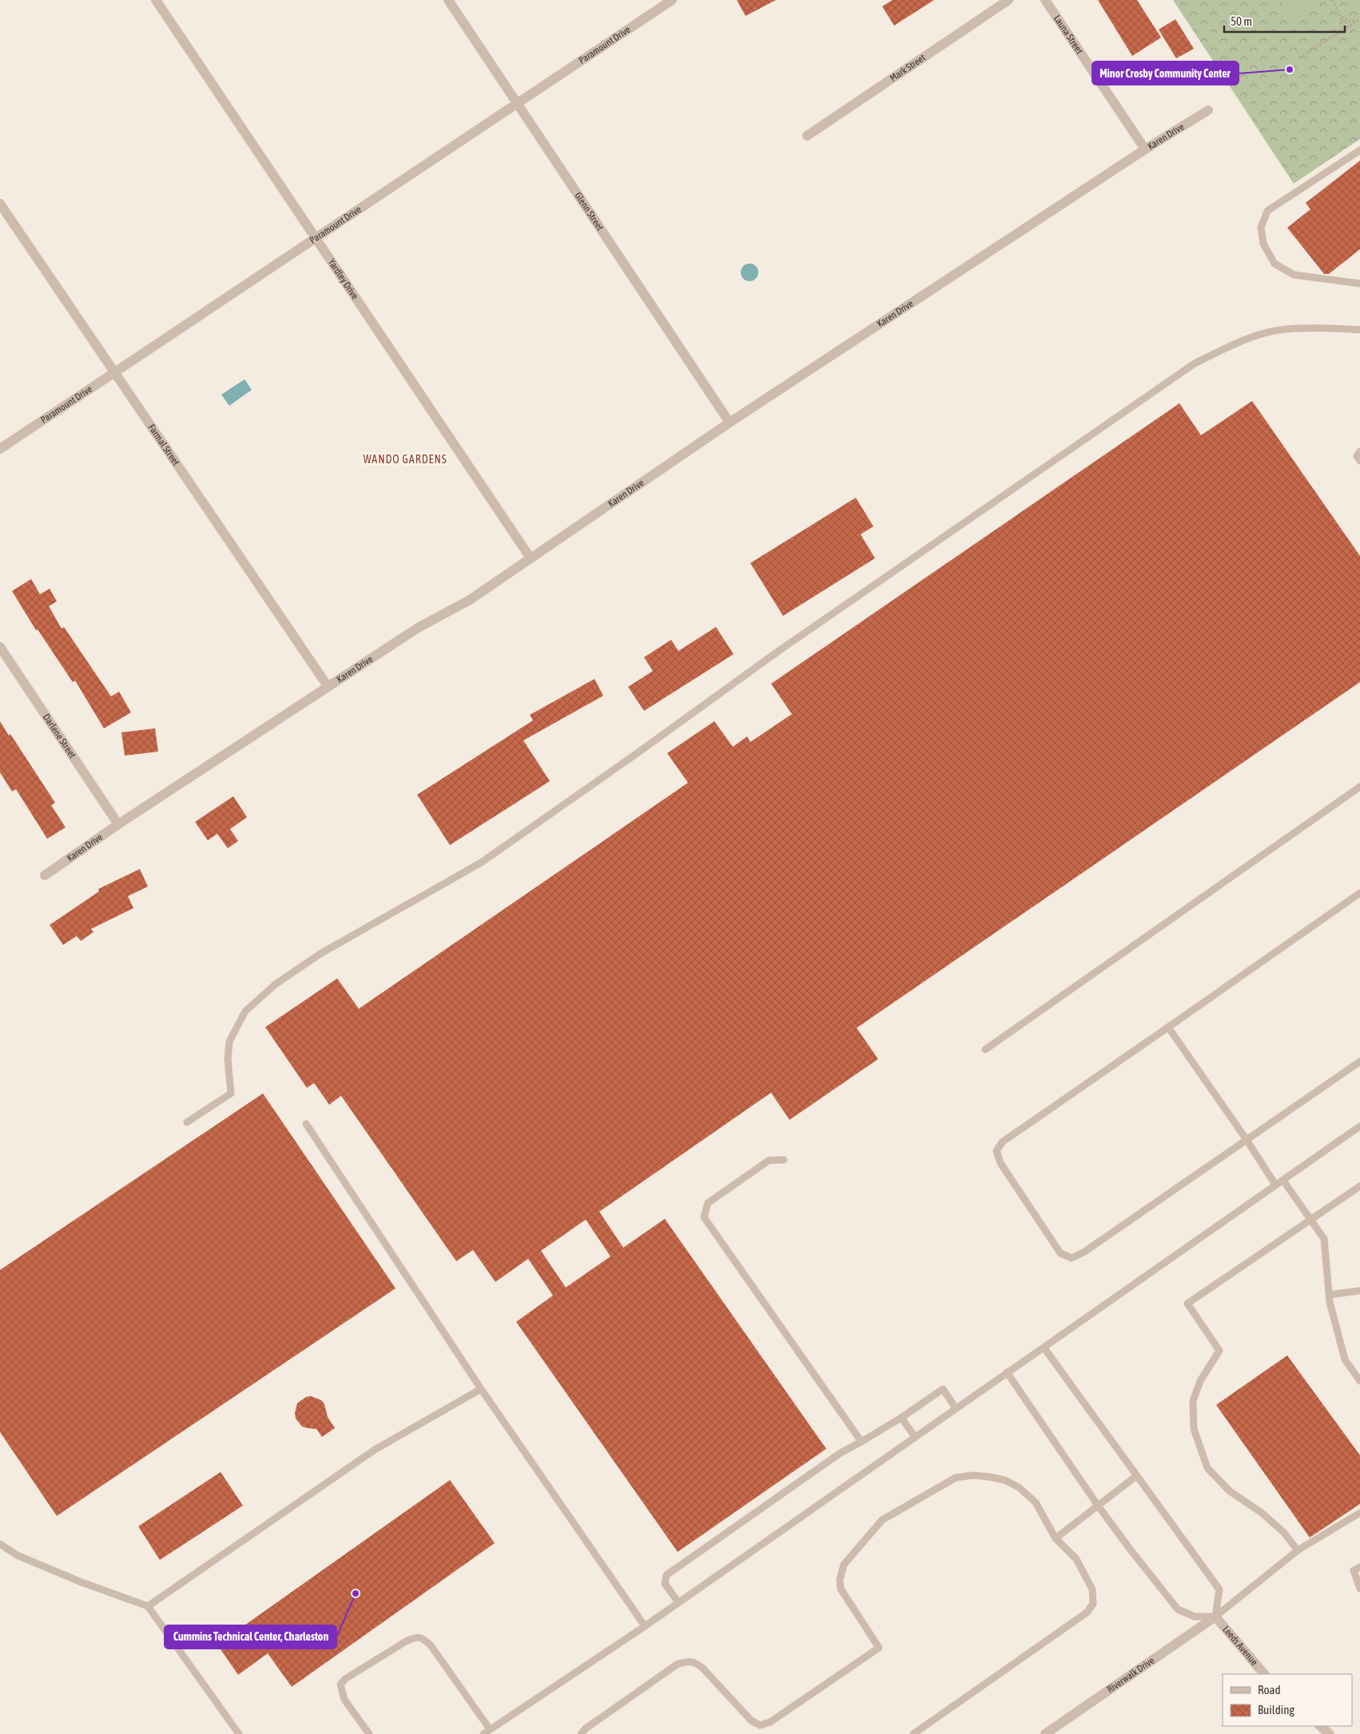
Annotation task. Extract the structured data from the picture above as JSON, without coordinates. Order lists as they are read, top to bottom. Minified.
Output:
{"streets":{"street":["Launa Street","Paramount Drive","Mark Street","Karen Drive","Glenn Street","Yardley Drive","Farmal Street","Darlene Street","Leeds Avenue","Riverwalk Drive"]},"crossings":[["Launa Street","Karen Drive"],["Paramount Drive","Glenn Street"],["Paramount Drive","Yardley Drive"],["Paramount Drive","Farmal Street"],["Karen Drive","Glenn Street"],["Karen Drive","Yardley Drive"],["Karen Drive","Farmal Street"],["Karen Drive","Darlene Street"],["Leeds Avenue","Riverwalk Drive"]],"districts":["WANDO GARDENS"],"places":["Minor Crosby Community Center","Cummins Technical Center, Charleston"],"legend":["Road","Building"],"scale_bar":"50 m"}
